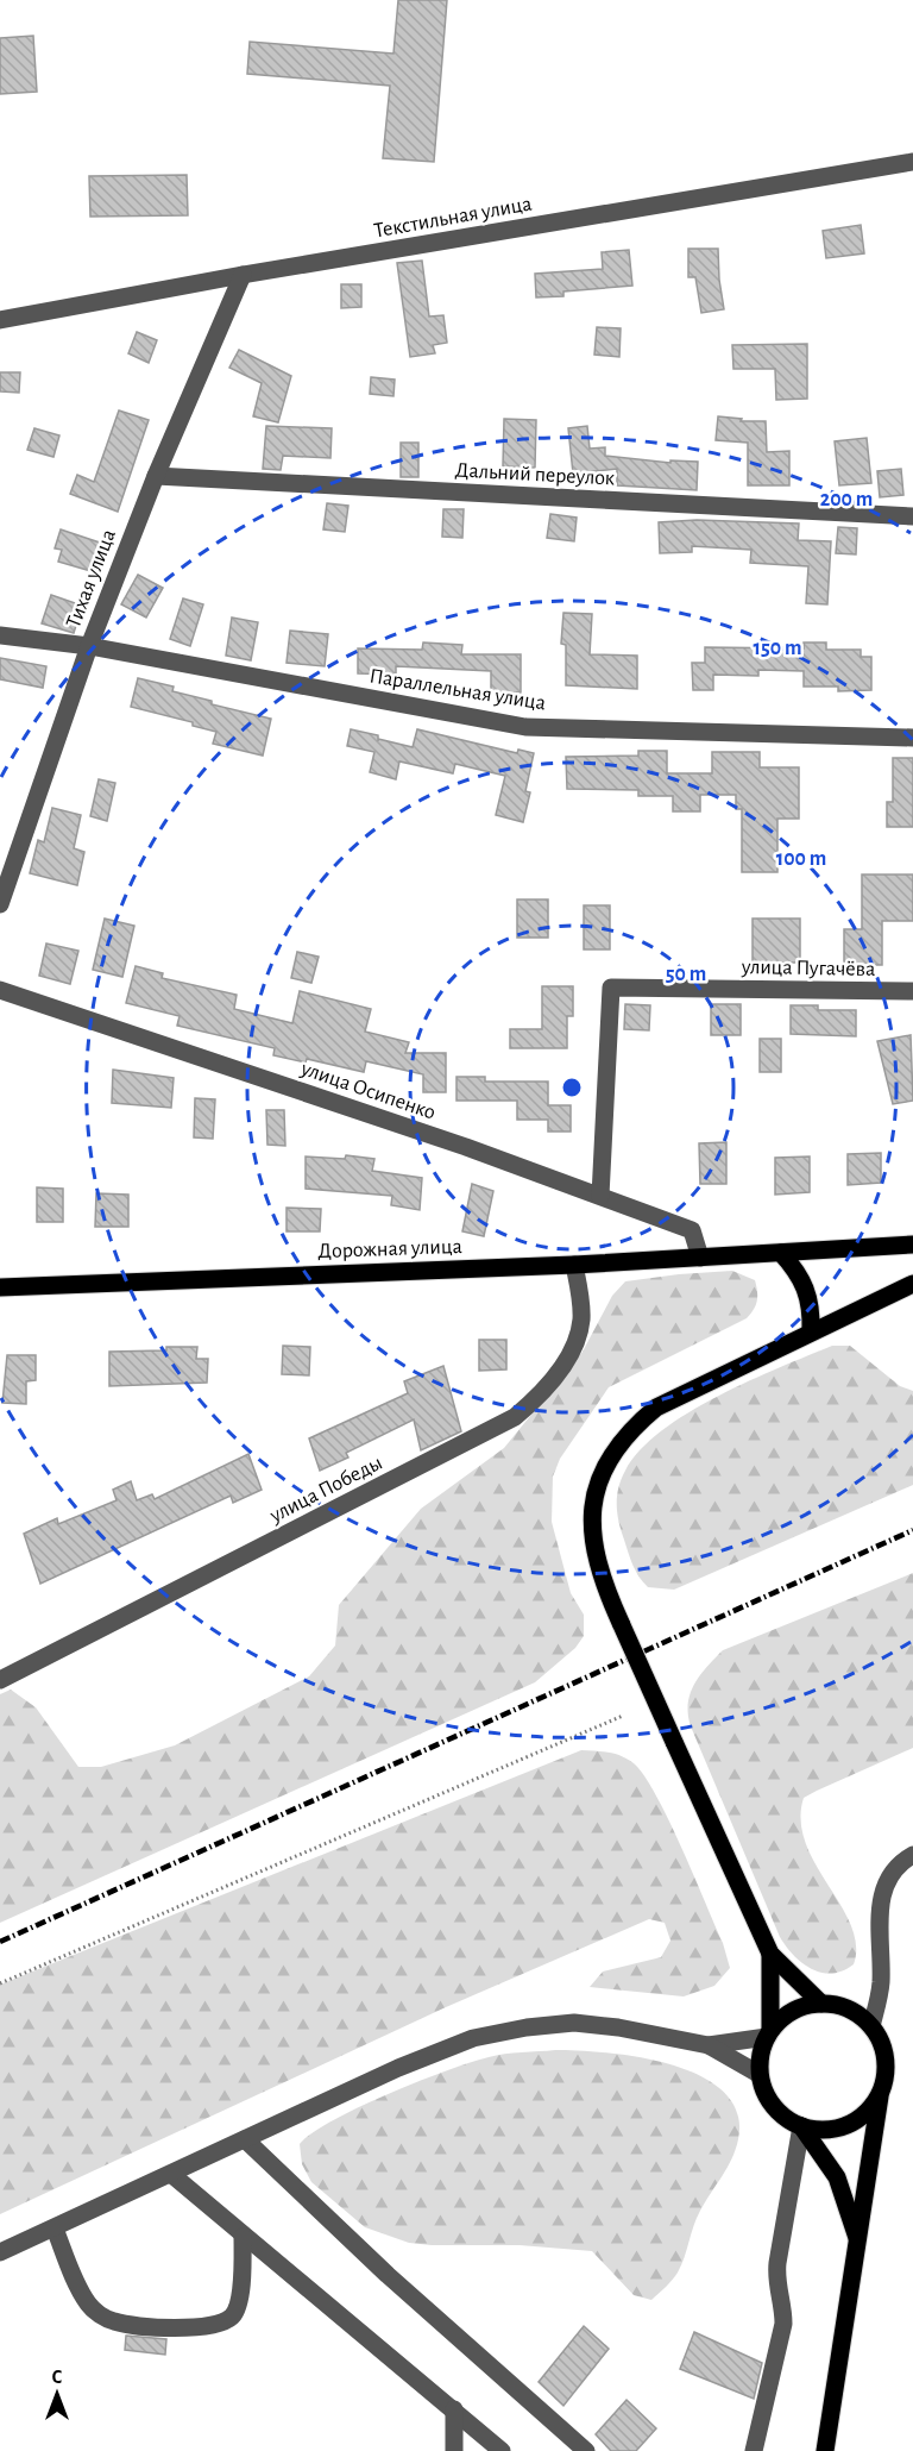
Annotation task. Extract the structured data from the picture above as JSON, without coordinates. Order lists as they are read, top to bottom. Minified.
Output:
{"streets":{"main road":["Дорожная улица"],"street":["Текстильная улица","Дальний переулок","Тихая улица","Параллельная улица","улица Пугачёва","улица Осипенко","улица Победы"]},"crossings":[["Текстильная улица","Тихая улица"],["Дальний переулок","Тихая улица"],["Тихая улица","Параллельная улица"],["улица Пугачёва","улица Осипенко"],["улица Осипенко","Дорожная улица"],["Дорожная улица","улица Победы"]],"north":"top","rings":["200 m","150 m","100 m","50 m"]}
